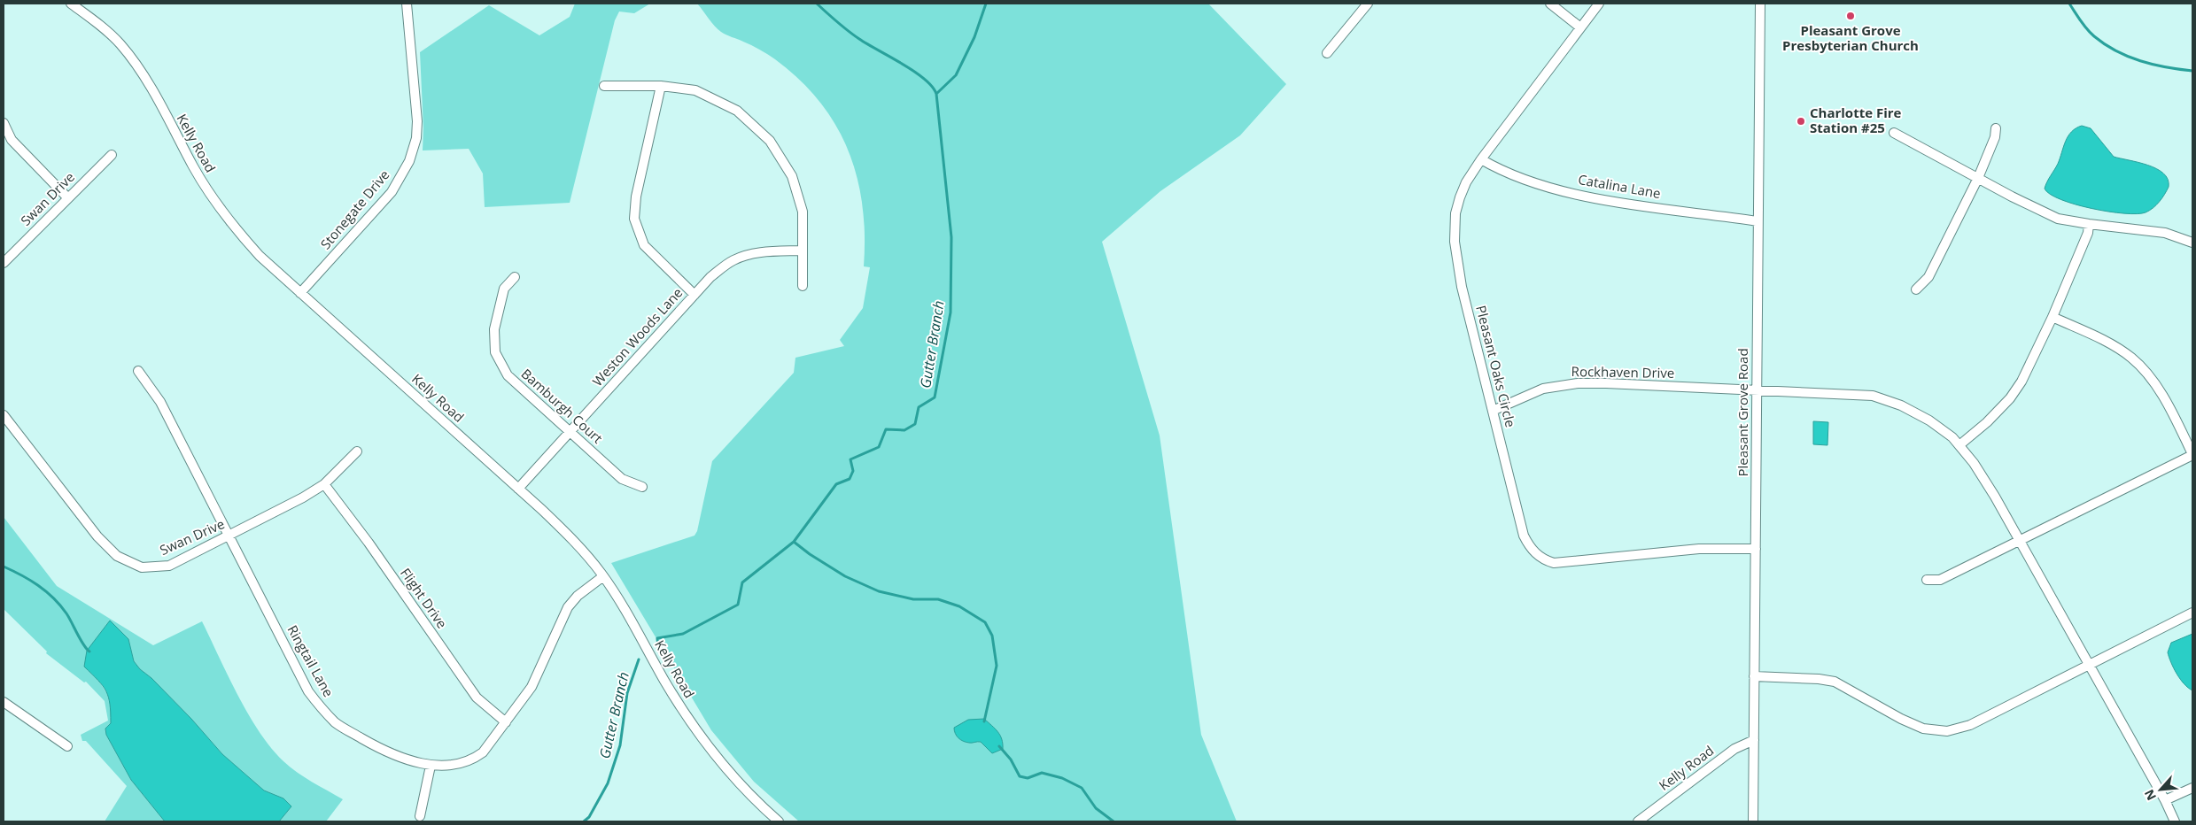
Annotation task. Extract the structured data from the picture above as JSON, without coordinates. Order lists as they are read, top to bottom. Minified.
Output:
{"streets":{"street":["Kelly Road","Catalina Lane","Swan Drive","Stonegate Drive","Weston Woods Lane","Pleasant Oaks Circle","Rockhaven Drive","Bamburgh Court","Pleasant Grove Road","Flight Drive","Ringtail Lane"]},"crossings":[["Kelly Road","Stonegate Drive"],["Kelly Road","Weston Woods Lane"],["Kelly Road","Pleasant Grove Road"],["Kelly Road","Ringtail Lane"],["Catalina Lane","Pleasant Oaks Circle"],["Catalina Lane","Pleasant Grove Road"],["Swan Drive","Flight Drive"],["Swan Drive","Ringtail Lane"],["Weston Woods Lane","Bamburgh Court"],["Pleasant Oaks Circle","Rockhaven Drive"],["Pleasant Oaks Circle","Pleasant Grove Road"],["Rockhaven Drive","Pleasant Grove Road"],["Flight Drive","Ringtail Lane"]],"water":["Gutter Branch"],"places":["Pleasant Grove Presbyterian Church","Charlotte Fire Station #25"],"north":"bottom left"}
